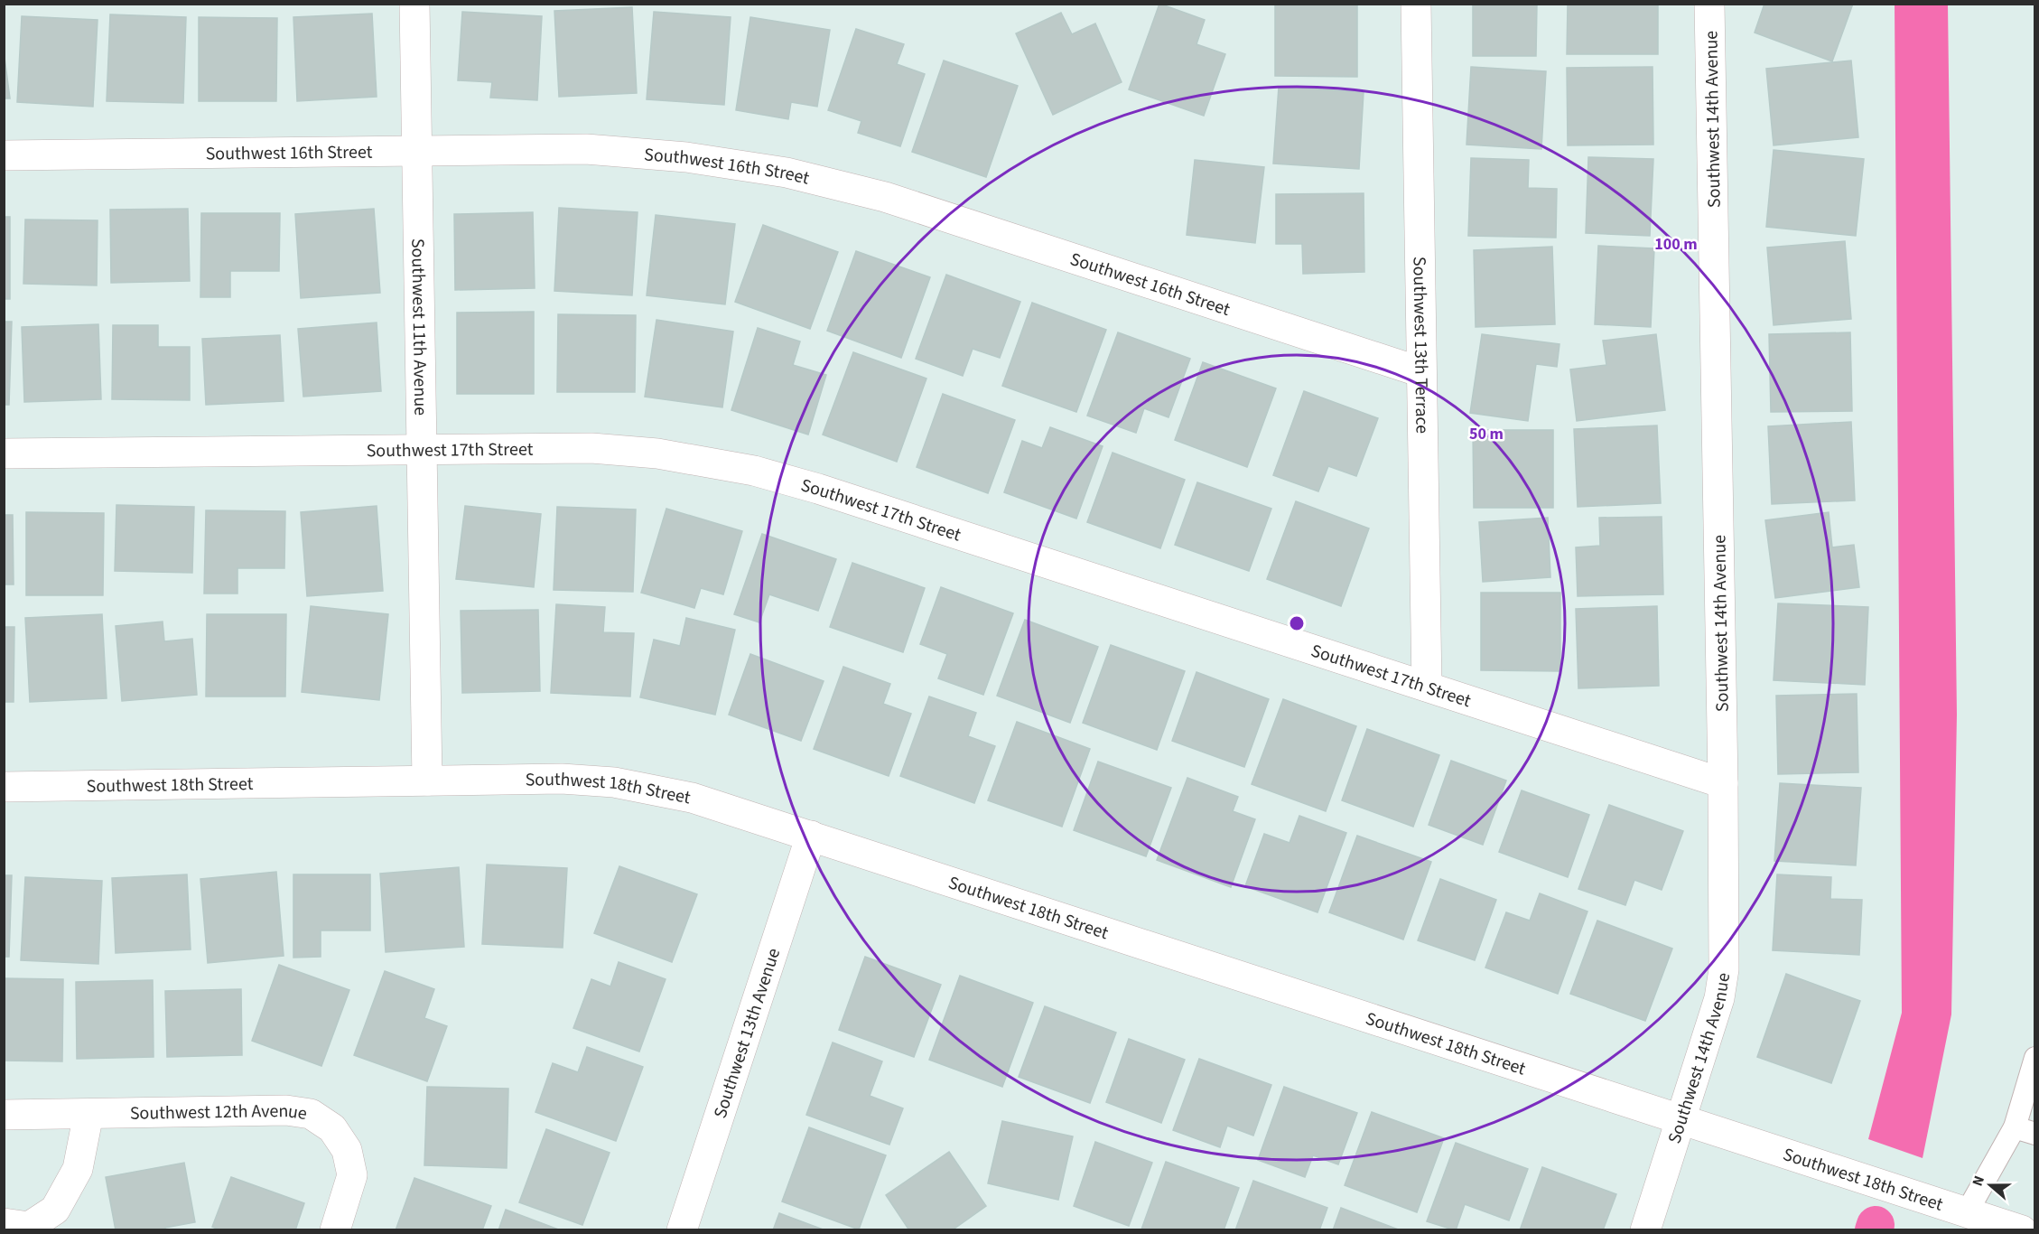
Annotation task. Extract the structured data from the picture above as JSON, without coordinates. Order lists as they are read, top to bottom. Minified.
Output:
{"streets":{"street":["Southwest 14th Avenue","Southwest 16th Street","Southwest 11th Avenue","Southwest 13th Terrace","Southwest 17th Street","Southwest 18th Street","Southwest 13th Avenue","Southwest 12th Avenue"]},"crossings":[["Southwest 14th Avenue","Southwest 17th Street"],["Southwest 14th Avenue","Southwest 18th Street"],["Southwest 16th Street","Southwest 11th Avenue"],["Southwest 16th Street","Southwest 13th Terrace"],["Southwest 11th Avenue","Southwest 17th Street"],["Southwest 11th Avenue","Southwest 18th Street"],["Southwest 13th Terrace","Southwest 17th Street"],["Southwest 18th Street","Southwest 13th Avenue"]],"north":"left","rings":["100 m","50 m"]}
